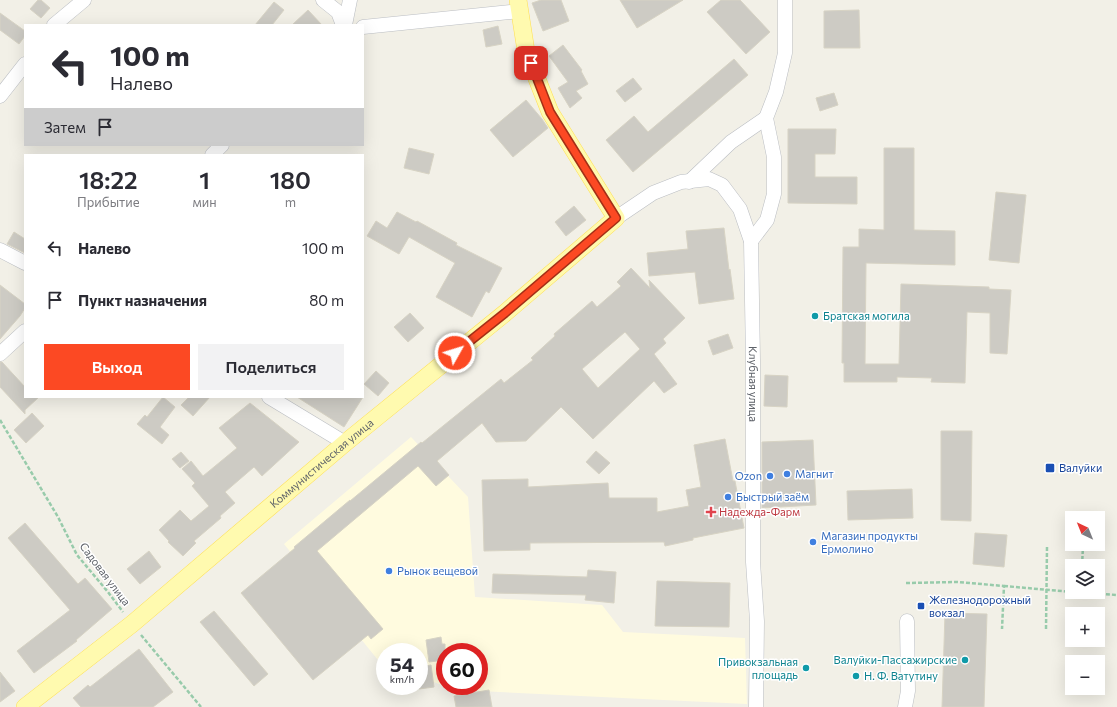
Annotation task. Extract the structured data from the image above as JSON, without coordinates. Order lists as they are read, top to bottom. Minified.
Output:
{"streets":{"main road":["Коммунистическая улица"],"street":["Клубная улица"],"path":["Садовая улица"]},"crossings":[["Клубная улица","Коммунистическая улица"],["Коммунистическая улица","Садовая улица"]],"places":{"other":["Братская могила","Магнит","Ozon","Быстрый заём","Магазин продукты Ермолино","Рынок вещевой","Валуйки-Пассажирские","Привокзальная площадь","Н. Ф. Ватутину"],"transit":["Валуйки","Железнодорожный вокзал"],"health":["Надежда-Фарм"]},"north":"top left","page":{"turn":["100 m","Налево"],"then":"Затем","eta":["18:22","Прибытие","1","мин","180","m"],"list":[{"name":"Налево","value":"100 m"},{"name":"Пункт назначения","value":"80 m"}],"buttons":["Выход","Поделиться"],"map_buttons":["+","−"],"speed":"54 km/h","limit":"60"}}
